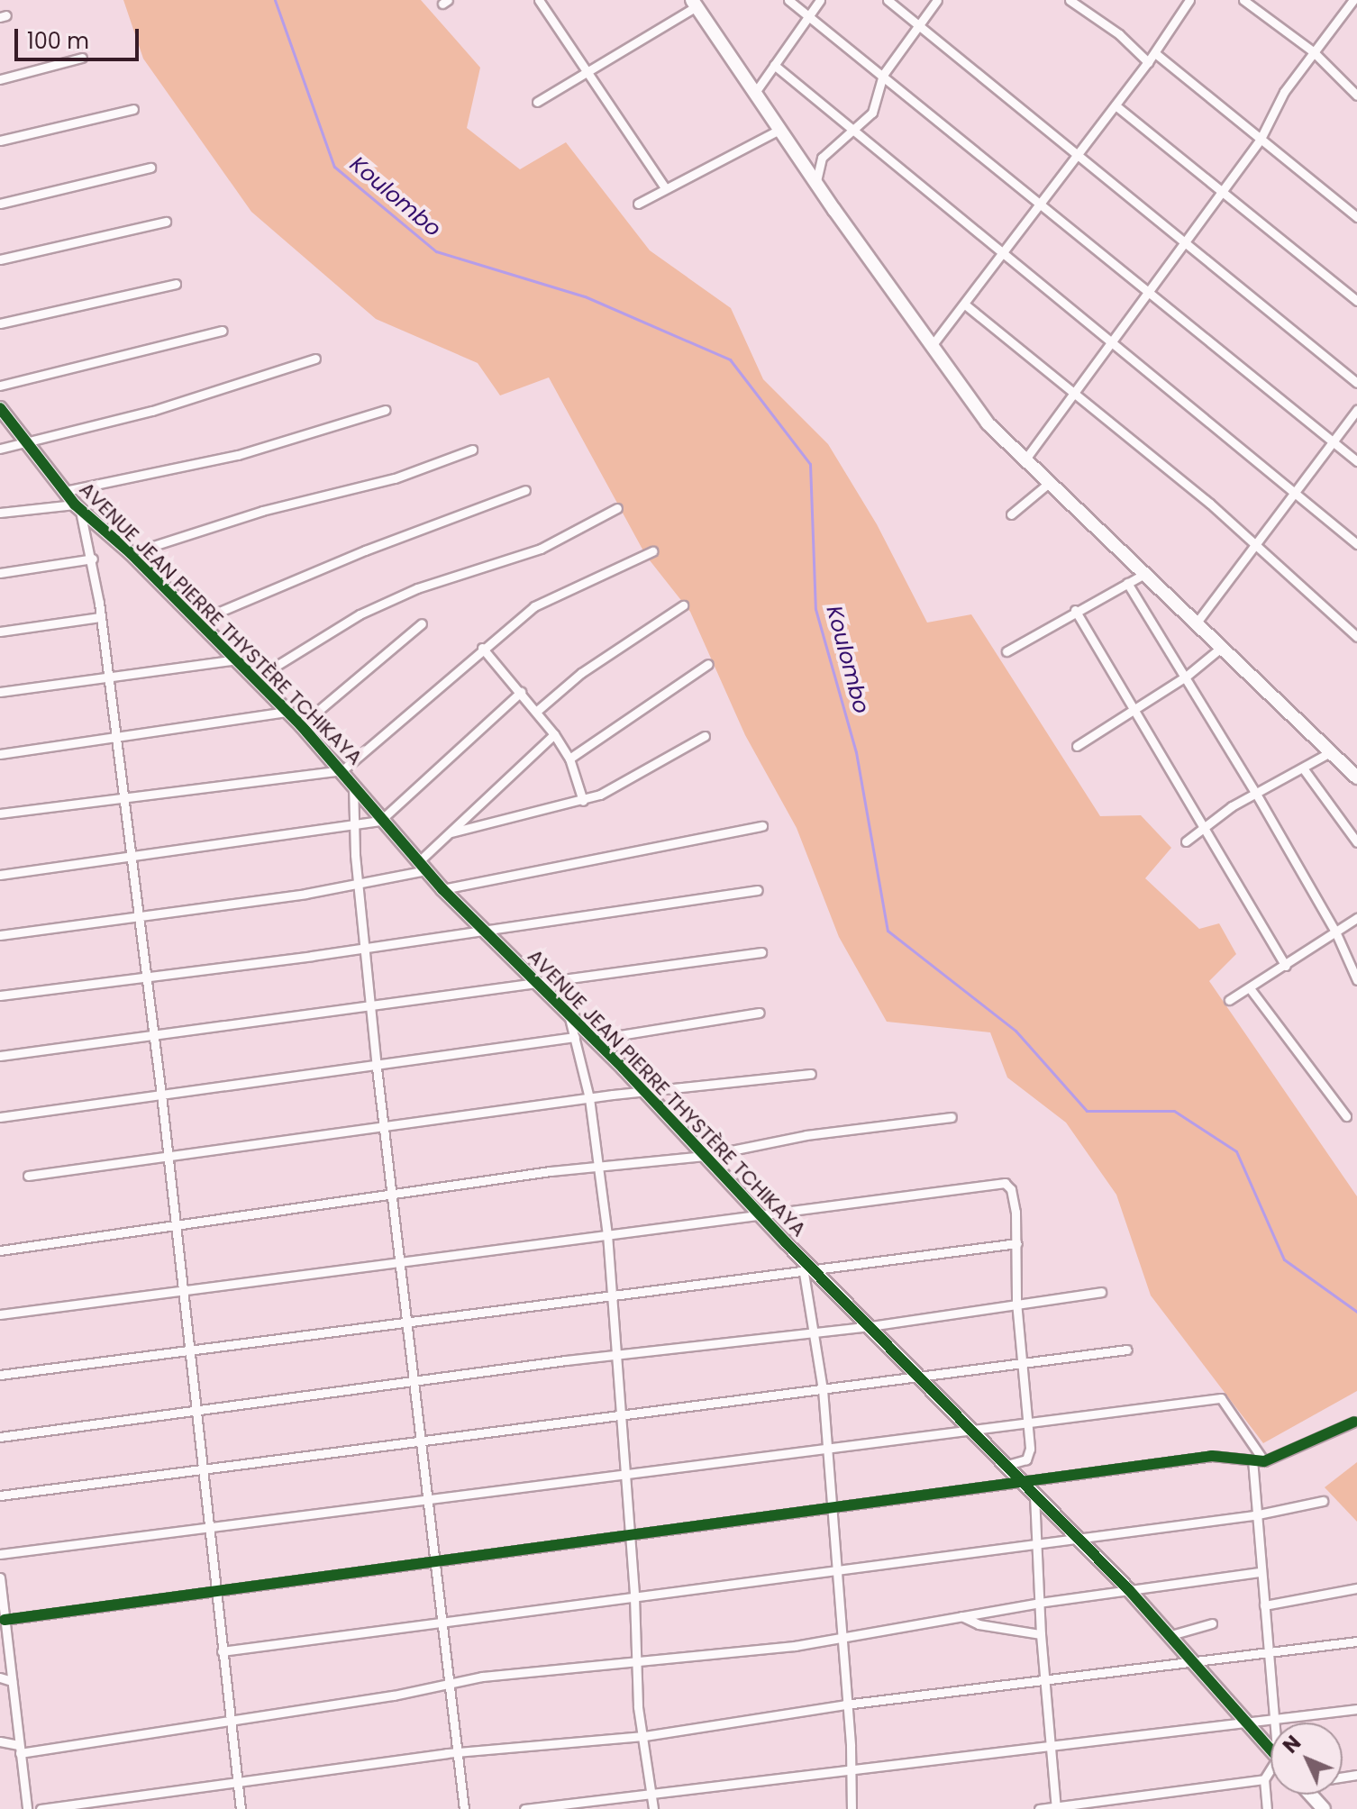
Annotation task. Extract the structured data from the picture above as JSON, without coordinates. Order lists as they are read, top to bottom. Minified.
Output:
{"streets":{"street":["AVENUE JEAN PIERRE THYSTÈRE TCHIKAYA"]},"water":["Koulombo"],"scale_bar":"100 m","north":"top left"}
